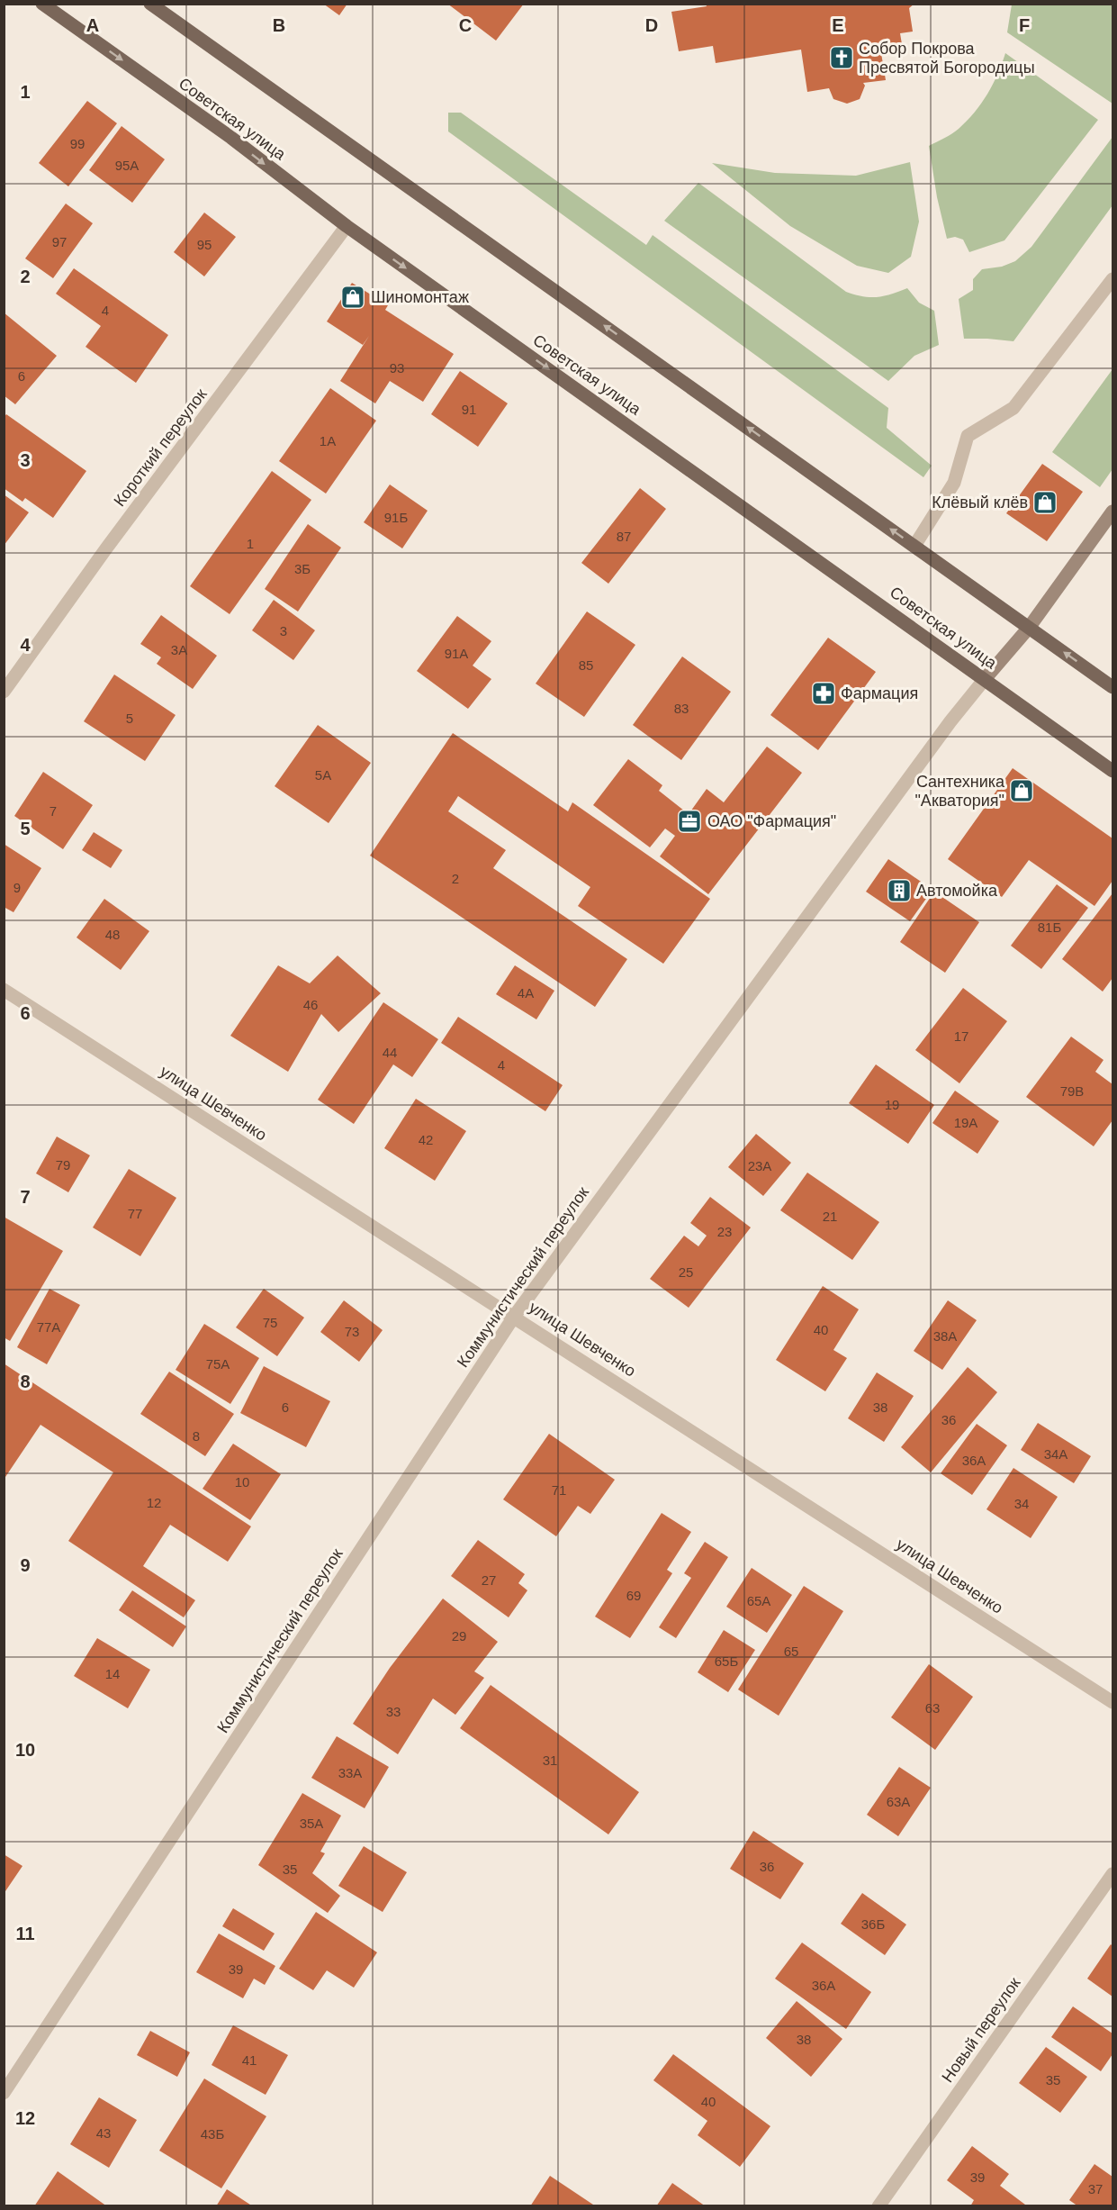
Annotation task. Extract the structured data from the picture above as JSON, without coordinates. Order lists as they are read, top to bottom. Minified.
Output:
{"streets":{"main road":["Советская улица","Коммунистический переулок"],"street":["Короткий переулок","улица Шевченко","Новый переулок"]},"crossings":[["Советская улица","Короткий переулок"],["Советская улица","Коммунистический переулок"],["улица Шевченко","Коммунистический переулок"]],"places":{"church":["Собор Покрова Пресвятой Богородицы"],"shop":["Шиномонтаж","Клёвый клёв","Сантехника \"Акватория\""],"pharmacy":["Фармация"],"office":["ОАО \"Фармация\""],"building":["Автомойка"]},"house_numbers":["99","95А","97","95","4","93","6","91","1А","91Б","87","1","3Б","3","3А","91А","85","83","5","5А","7","2","9","81Б","48","4А","46","17","44","4","79В","19","19А","42","79","23А","77","21","23","25","75","77А","40","73","38А","75А","6","38","36","8","34А","36А","10","71","12","34","27","69","65А","29","65","65Б","14","63","33","31","33А","63А","35А","36","35","36Б","39","36А","38","41","35","40","43","43Б","39","37"],"grid":{"columns":["A","B","C","D","E","F"],"rows":["1","2","3","4","5","6","7","8","9","10","11","12"]}}
